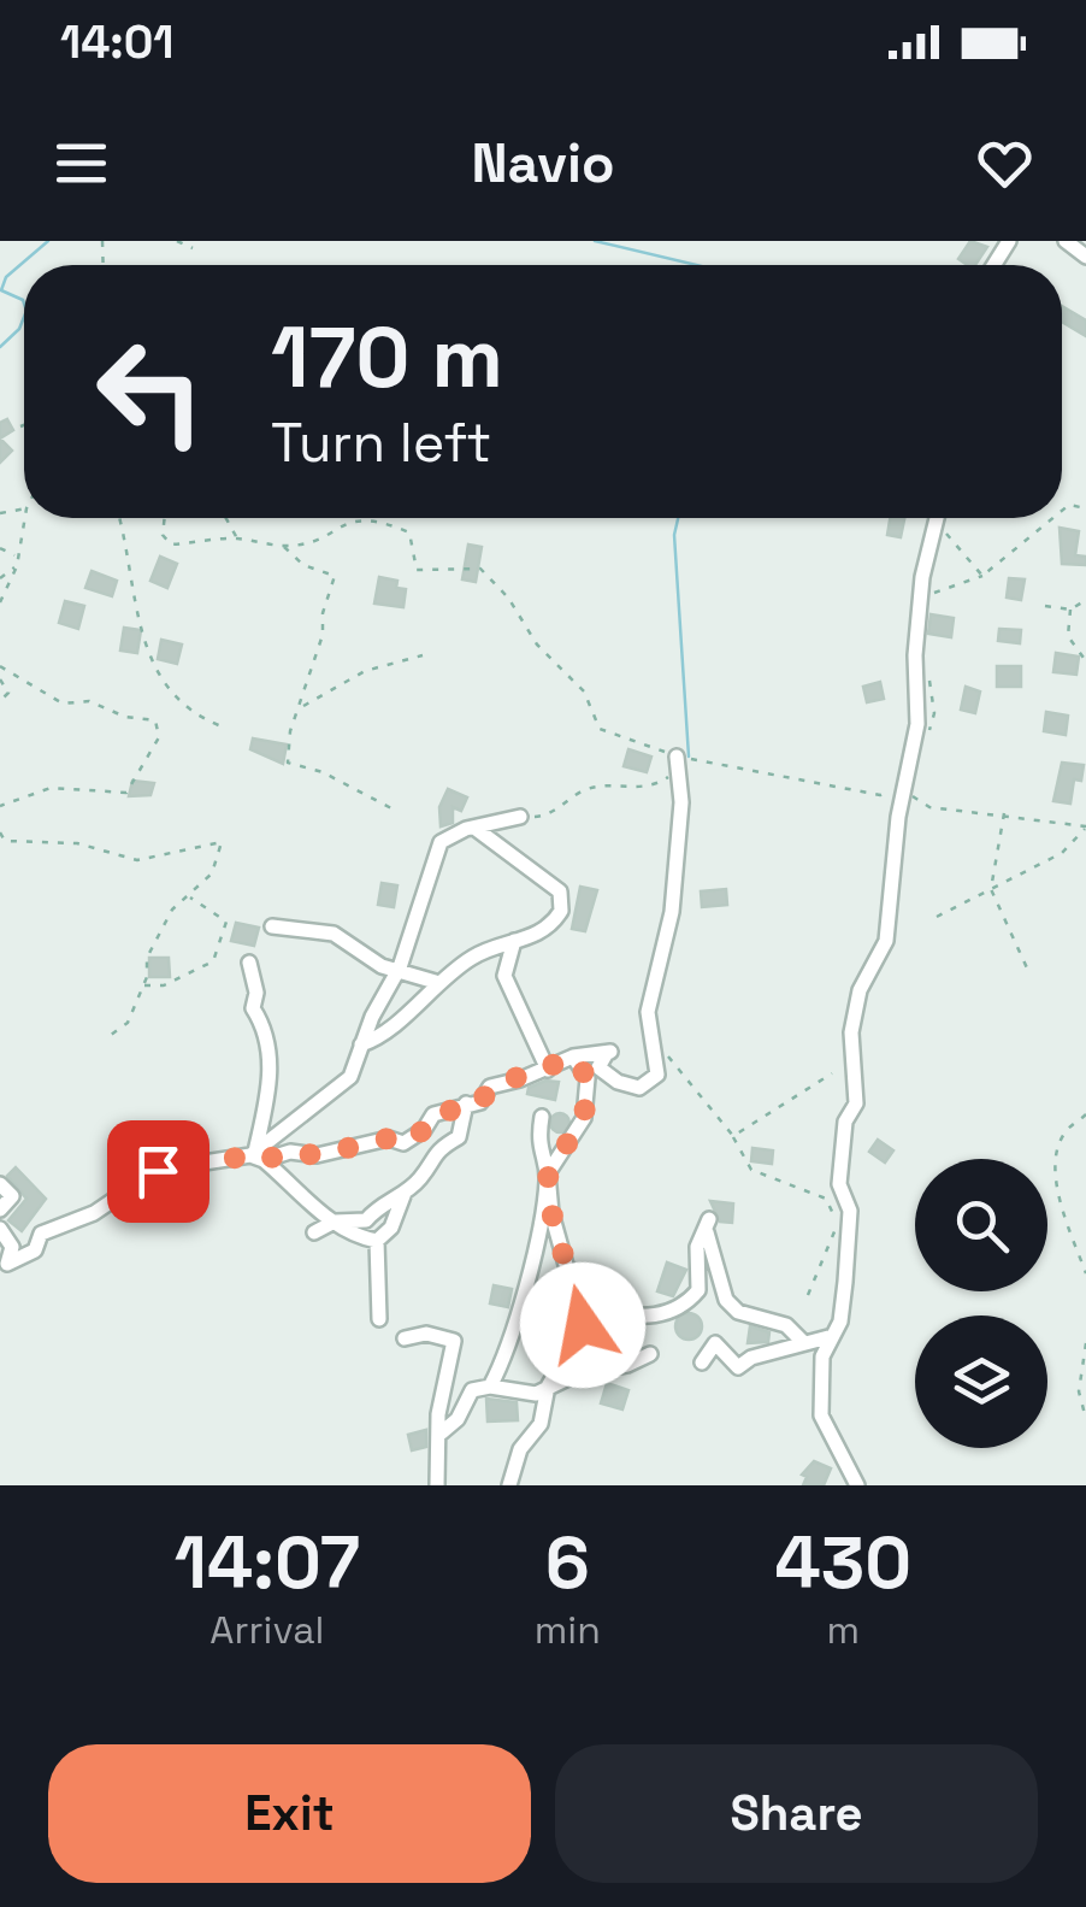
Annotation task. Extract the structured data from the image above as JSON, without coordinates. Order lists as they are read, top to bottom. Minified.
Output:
{"page":{"status":"14:01","header":"Navio","turn":["170 m","Turn left"],"eta":["14:07","Arrival","6","min","430","m"],"buttons":["Exit","Share"]}}
